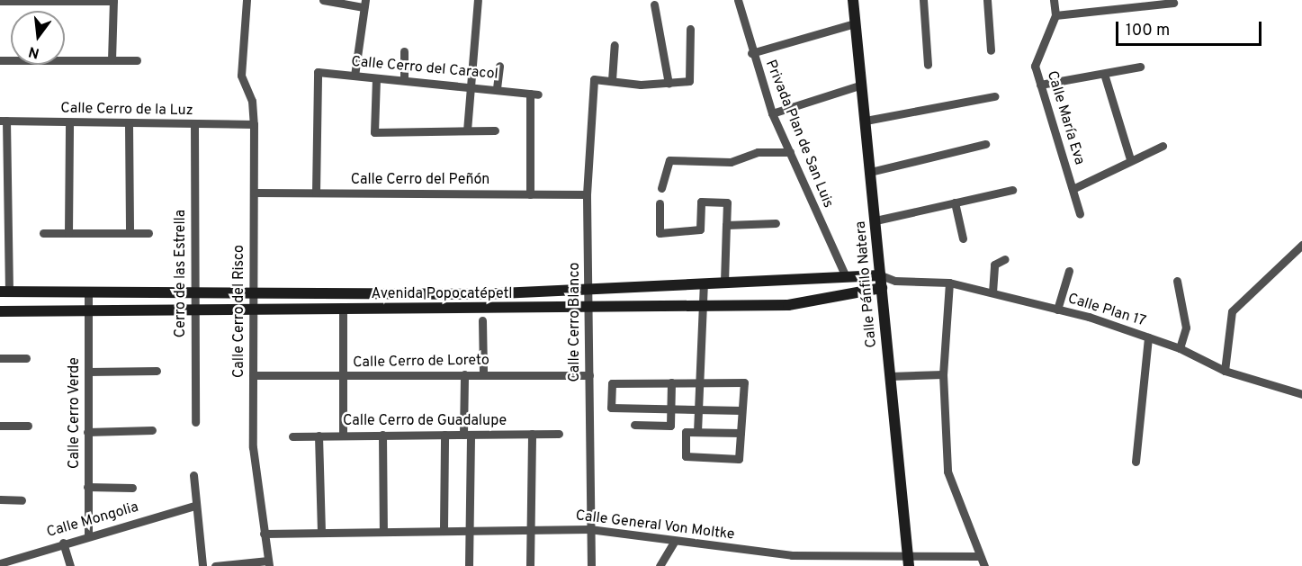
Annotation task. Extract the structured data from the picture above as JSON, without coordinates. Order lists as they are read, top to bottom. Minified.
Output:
{"streets":{"street":["Calle Cerro del Caracol","Calle Cerro de la Luz","Calle María Eva","Privada Plan de San Luis","Calle Cerro del Peñón","Cerro de las Estrella","Calle Pánfilo Natera","Avenida Popocatépetl","Calle Plan 17","Calle Cerro del Risco","Calle Cerro Blanco","Calle Cerro de Loreto","Calle Cerro Verde","Calle Cerro de Guadalupe","Calle Mongolia","Calle General Von Moltke"]},"crossings":[["Calle Cerro del Caracol","Calle Cerro del Peñón"],["Calle Cerro de la Luz","Cerro de las Estrella"],["Calle Cerro de la Luz","Calle Cerro del Risco"],["Privada Plan de San Luis","Avenida Popocatépetl"],["Calle Cerro del Peñón","Calle Cerro del Risco"],["Calle Cerro del Peñón","Calle Cerro Blanco"],["Cerro de las Estrella","Avenida Popocatépetl"],["Calle Pánfilo Natera","Avenida Popocatépetl"],["Calle Pánfilo Natera","Calle Plan 17"],["Calle Pánfilo Natera","Calle General Von Moltke"],["Avenida Popocatépetl","Calle Plan 17"],["Avenida Popocatépetl","Calle Cerro del Risco"],["Avenida Popocatépetl","Calle Cerro Blanco"],["Avenida Popocatépetl","Calle Cerro Verde"],["Calle Cerro del Risco","Calle Cerro de Loreto"],["Calle Cerro del Risco","Calle General Von Moltke"],["Calle Cerro Blanco","Calle Cerro de Loreto"],["Calle Cerro Blanco","Calle General Von Moltke"],["Calle Cerro Verde","Calle Mongolia"]],"scale_bar":"100 m","north":"bottom"}
